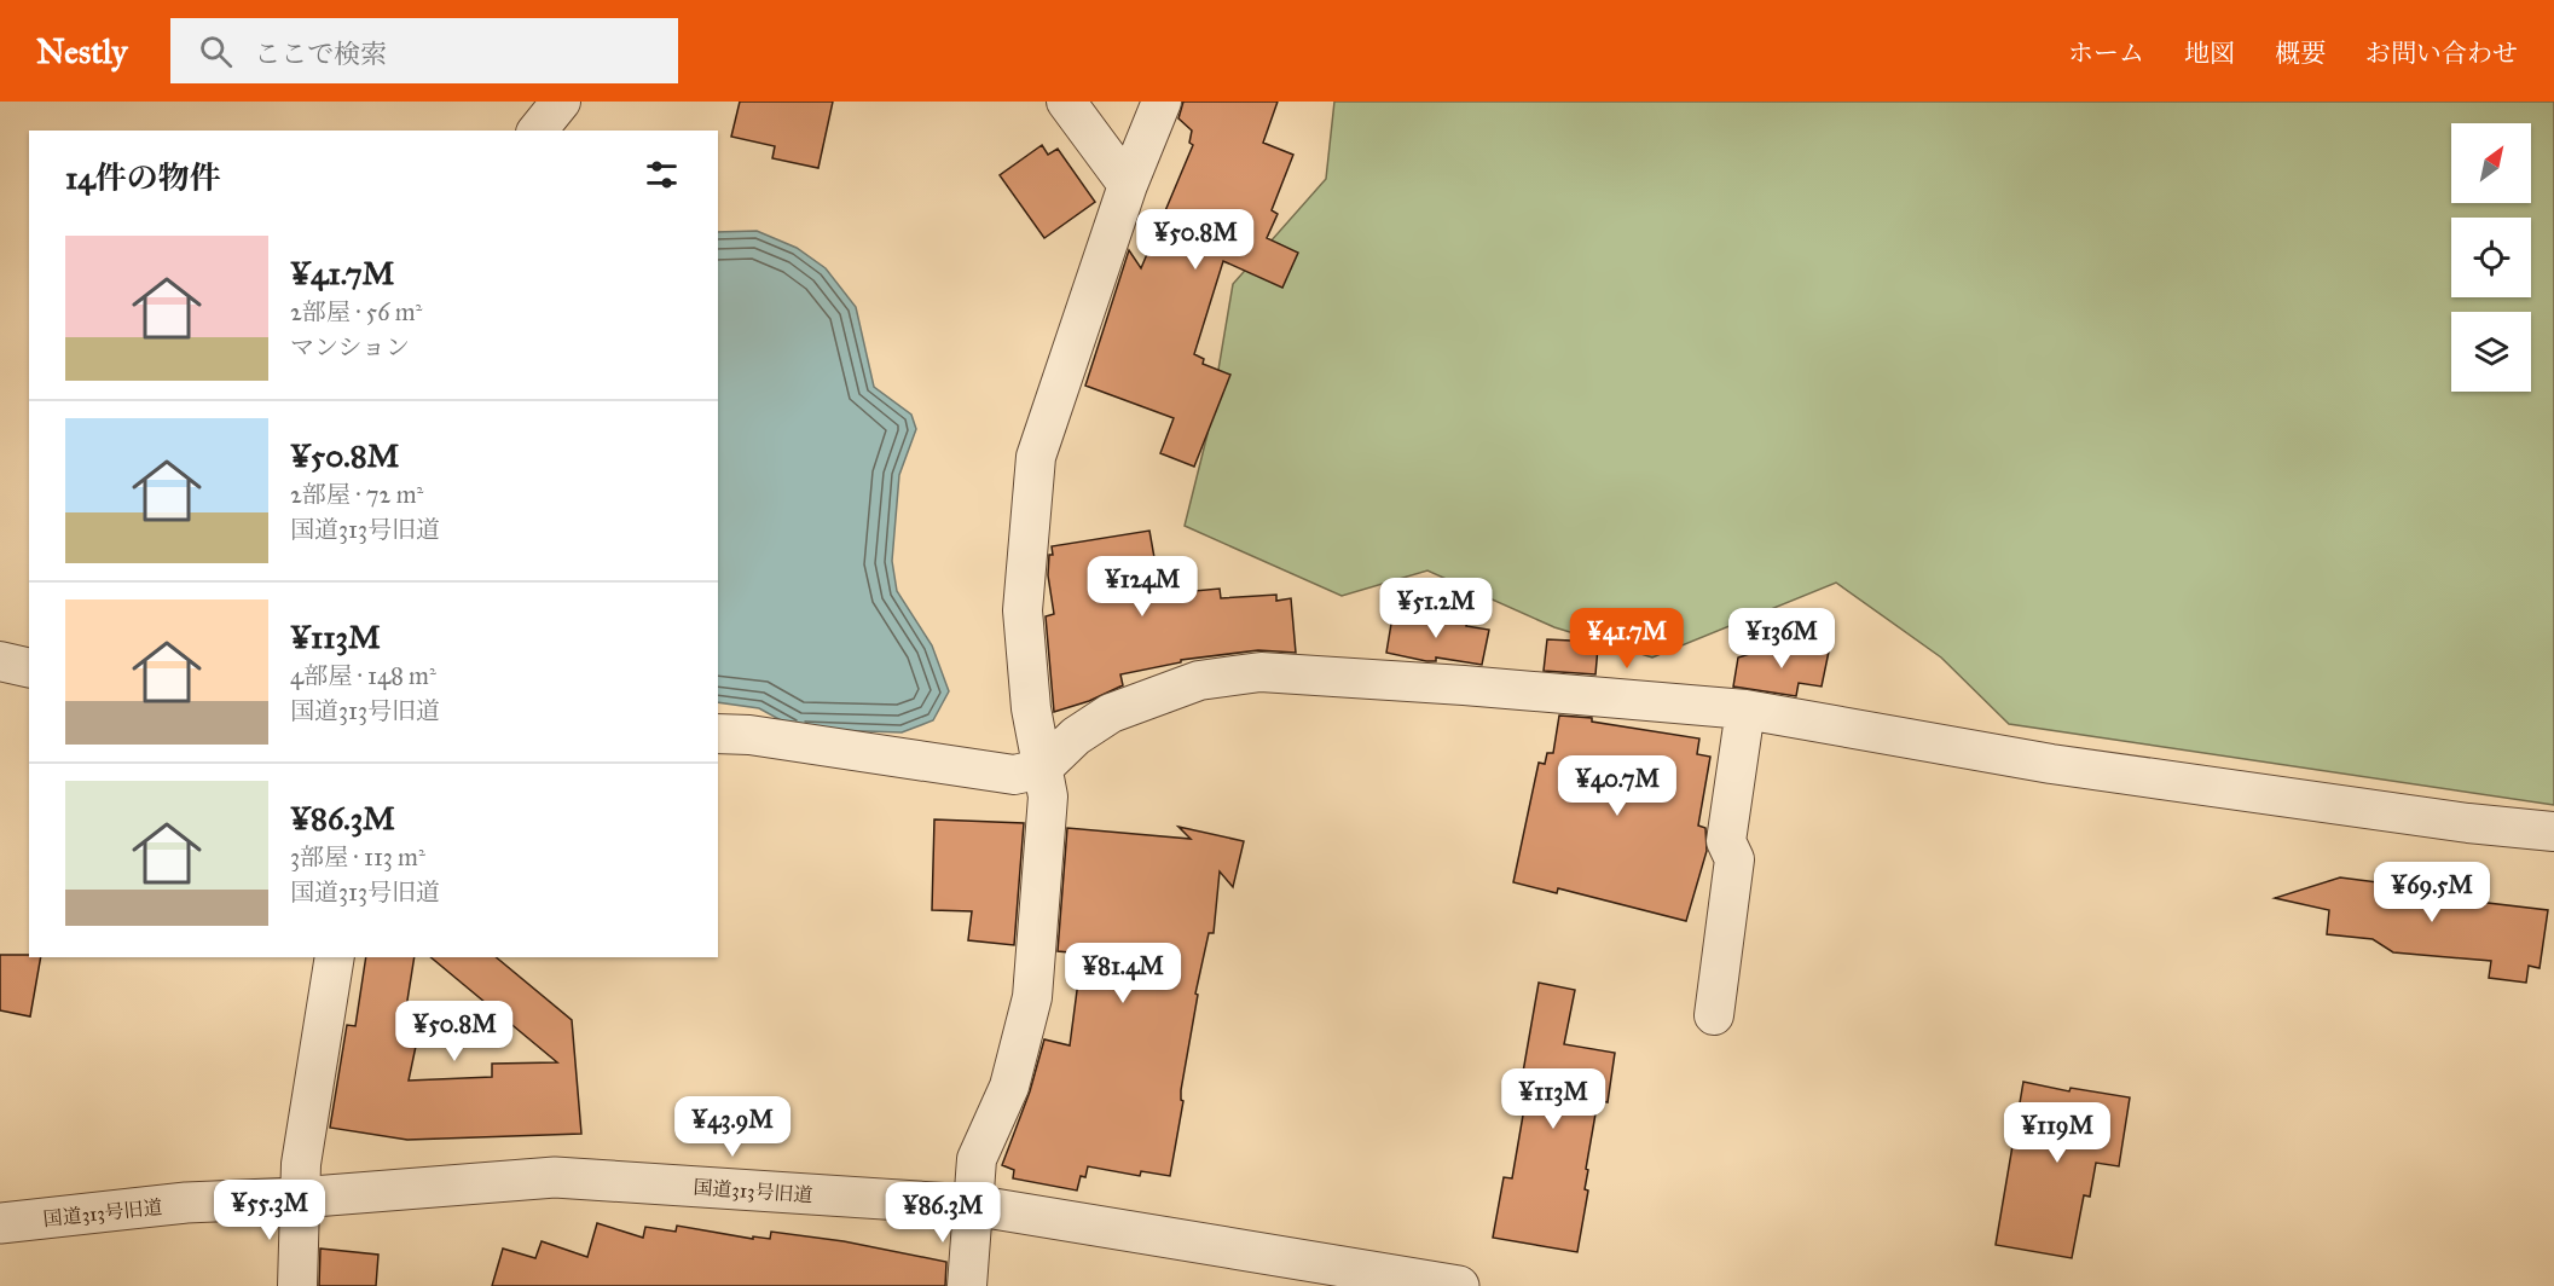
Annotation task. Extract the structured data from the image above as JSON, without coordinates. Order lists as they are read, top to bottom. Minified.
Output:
{"streets":{"street":["国道313号旧道"]},"north":"top right","page":{"header":"Nestly","search":"ここで検索","nav":["ホーム","地図","概要","お問い合わせ"],"heading":"14件の物件","price":["¥50.8M","¥124M","¥51.2M","¥41.7M","¥136M","¥40.7M","¥69.5M","¥81.4M","¥50.8M","¥113M","¥43.9M","¥119M","¥55.3M","¥86.3M"],"list":[{"name":"¥41.7M","note":"2部屋 · 56 m² · マンション"},{"name":"¥50.8M","note":"2部屋 · 72 m² · 国道313号旧道"},{"name":"¥113M","note":"4部屋 · 148 m² · 国道313号旧道"},{"name":"¥86.3M","note":"3部屋 · 113 m² · 国道313号旧道"}]}}
